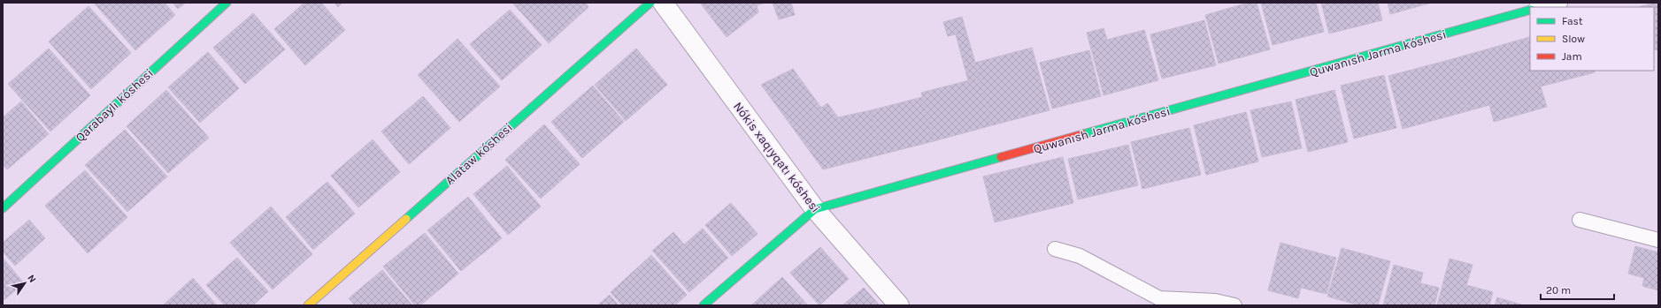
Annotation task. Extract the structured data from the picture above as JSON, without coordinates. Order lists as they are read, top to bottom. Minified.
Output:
{"streets":{"street":["Quwanısh Jarma kóshesi","Qarabaylı kóshesi","Alataw kóshesi","Nókis xaqıyqatı kóshesi"]},"crossings":[["Quwanısh Jarma kóshesi","Nókis xaqıyqatı kóshesi"]],"legend":["Fast","Slow","Jam"],"scale_bar":"20 m","north":"top right"}
